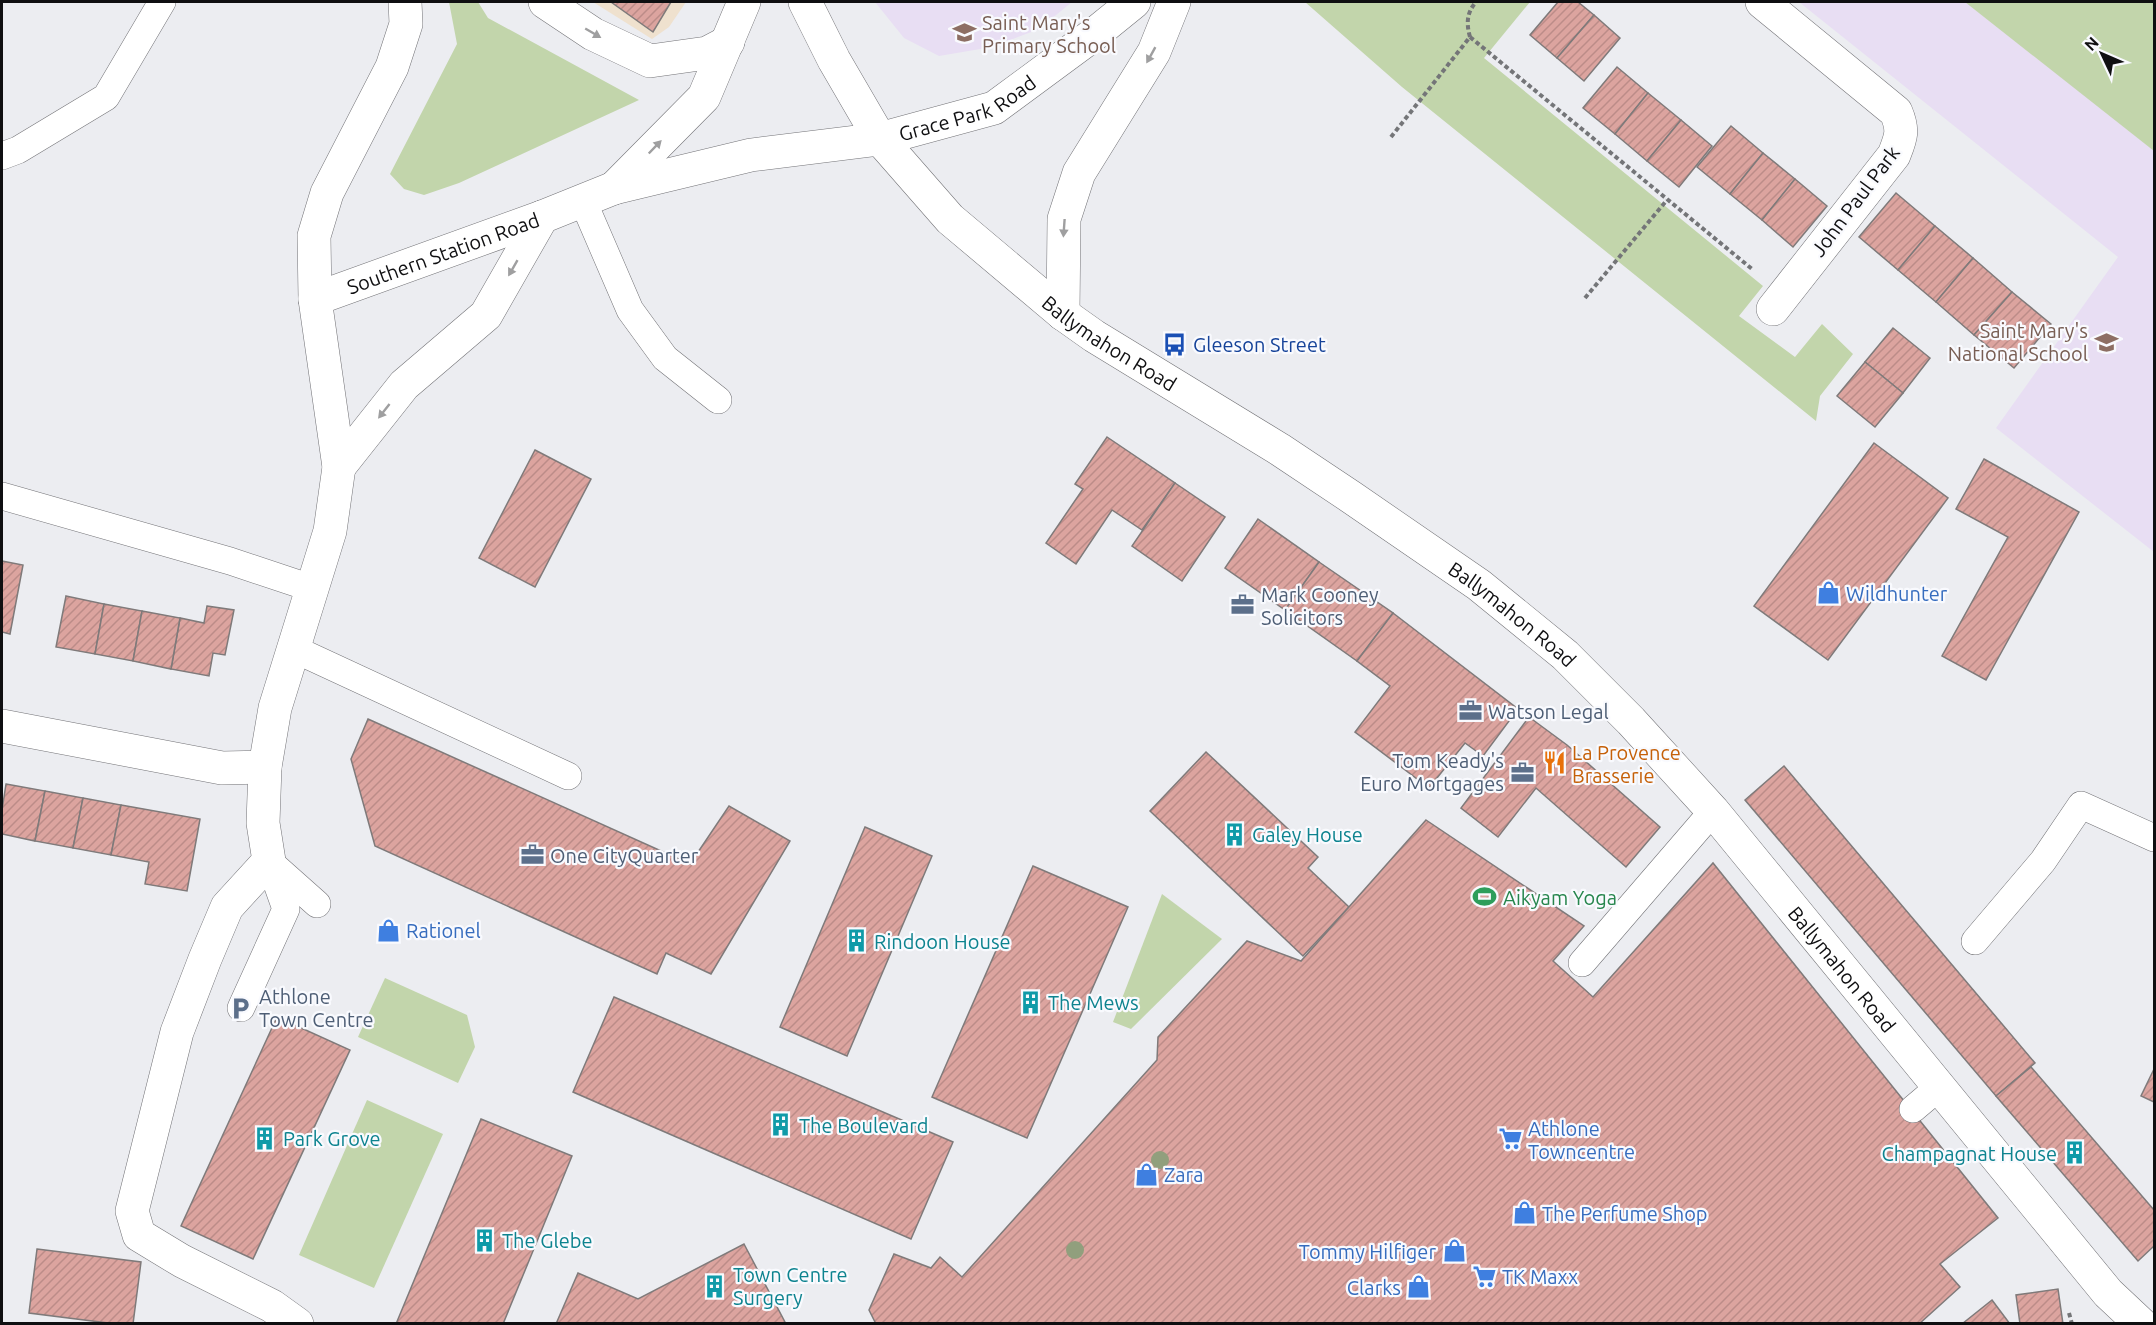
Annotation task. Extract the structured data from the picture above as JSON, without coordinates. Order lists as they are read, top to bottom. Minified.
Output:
{"streets":{"street":["Grace Park Road","John Paul Park","Southern Station Road","Ballymahon Road"]},"crossings":[["Grace Park Road","Southern Station Road"],["Grace Park Road","Ballymahon Road"],["Southern Station Road","Ballymahon Road"]],"places":{"school or university":["Saint Mary's Primary School","Saint Mary's National School"],"bus stop":["Gleeson Street"],"shop":["Wildhunter","Rationel","Zara","The Perfume Shop","Tommy Hilfiger","Clarks"],"office":["Mark Cooney Solicitors","Watson Legal","Tom Keady's Euro Mortgages","One CityQuarter"],"restaurant":["La Provence Brasserie"],"building":["Galey House","Rindoon House","The Mews","The Boulevard","Park Grove","Champagnat House","The Glebe","Town Centre Surgery"],"sports":["Aikyam Yoga"],"parking":["Athlone Town Centre"],"supermarket":["Athlone Towncentre","TK Maxx"]},"north":"top left"}
